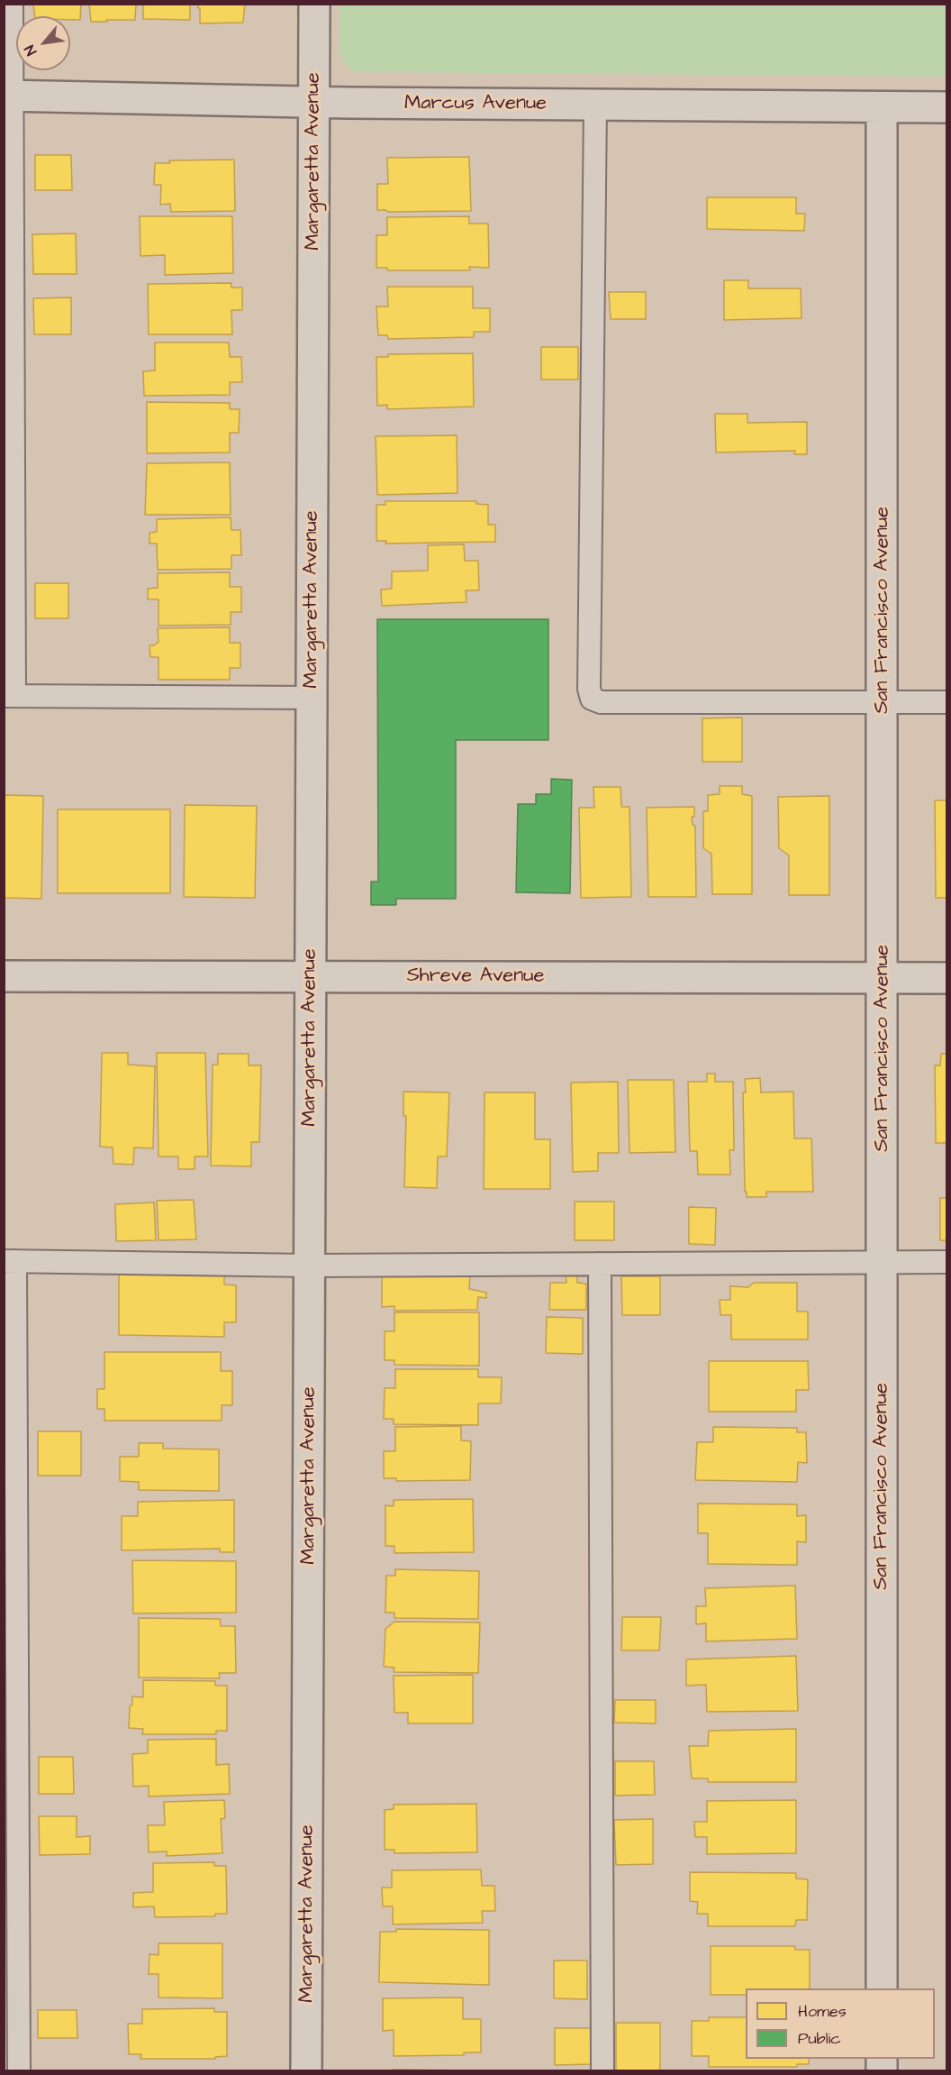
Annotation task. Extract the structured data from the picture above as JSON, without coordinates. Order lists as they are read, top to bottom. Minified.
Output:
{"streets":{"street":["Marcus Avenue","Margaretta Avenue","San Francisco Avenue","Shreve Avenue"]},"crossings":[["Marcus Avenue","Margaretta Avenue"],["Marcus Avenue","San Francisco Avenue"],["Margaretta Avenue","Shreve Avenue"],["San Francisco Avenue","Shreve Avenue"]],"legend":["Homes","Public"],"north":"bottom left"}
